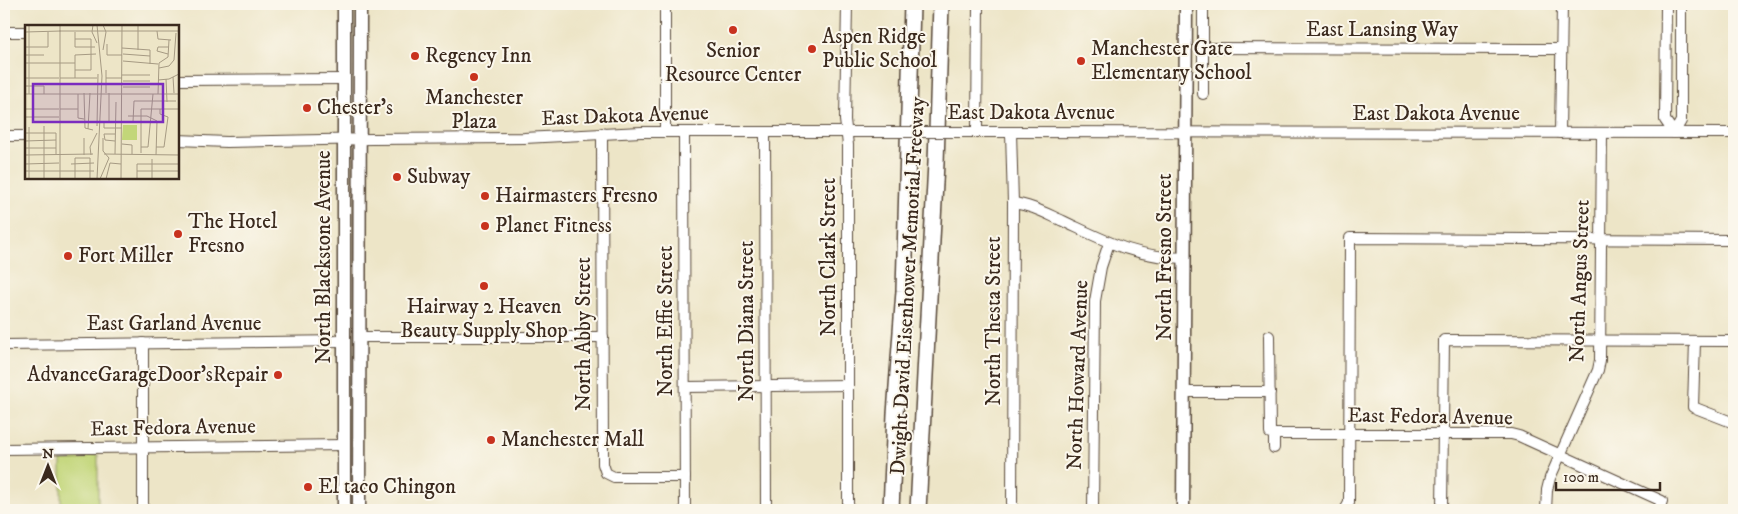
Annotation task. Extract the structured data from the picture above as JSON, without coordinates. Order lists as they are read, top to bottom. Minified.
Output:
{"streets":{"highway":["Dwight David Eisenhower Memorial Freeway"],"main road":["North Blackstone Avenue","North Fresno Street"],"street":["East Lansing Way","East Dakota Avenue","North Clark Street","North Angus Street","North Effie Street","North Diana Street","North Thesta Street","East Garland Avenue","North Abby Street","North Howard Avenue","East Fedora Avenue"]},"crossings":[["East Dakota Avenue","North Blackstone Avenue"],["East Dakota Avenue","North Clark Street"],["East Dakota Avenue","North Fresno Street"],["East Dakota Avenue","North Angus Street"],["East Dakota Avenue","North Effie Street"],["East Dakota Avenue","North Diana Street"],["East Dakota Avenue","North Thesta Street"],["East Dakota Avenue","North Abby Street"],["North Blackstone Avenue","East Garland Avenue"],["North Blackstone Avenue","East Fedora Avenue"],["North Angus Street","East Fedora Avenue"],["North Effie Street","North Abby Street"]],"places":["Senior Resource Center","Aspen Ridge Public School","Regency Inn","Manchester Gate Elementary School","Manchester Plaza","Chester's","Subway","Hairmasters Fresno","Planet Fitness","The Hotel Fresno","Fort Miller","Hairway 2 Heaven Beauty Supply Shop","AdvanceGarageDoor'sRepair","Manchester Mall","El taco Chingon"],"scale_bar":"100 m","north":"top"}
